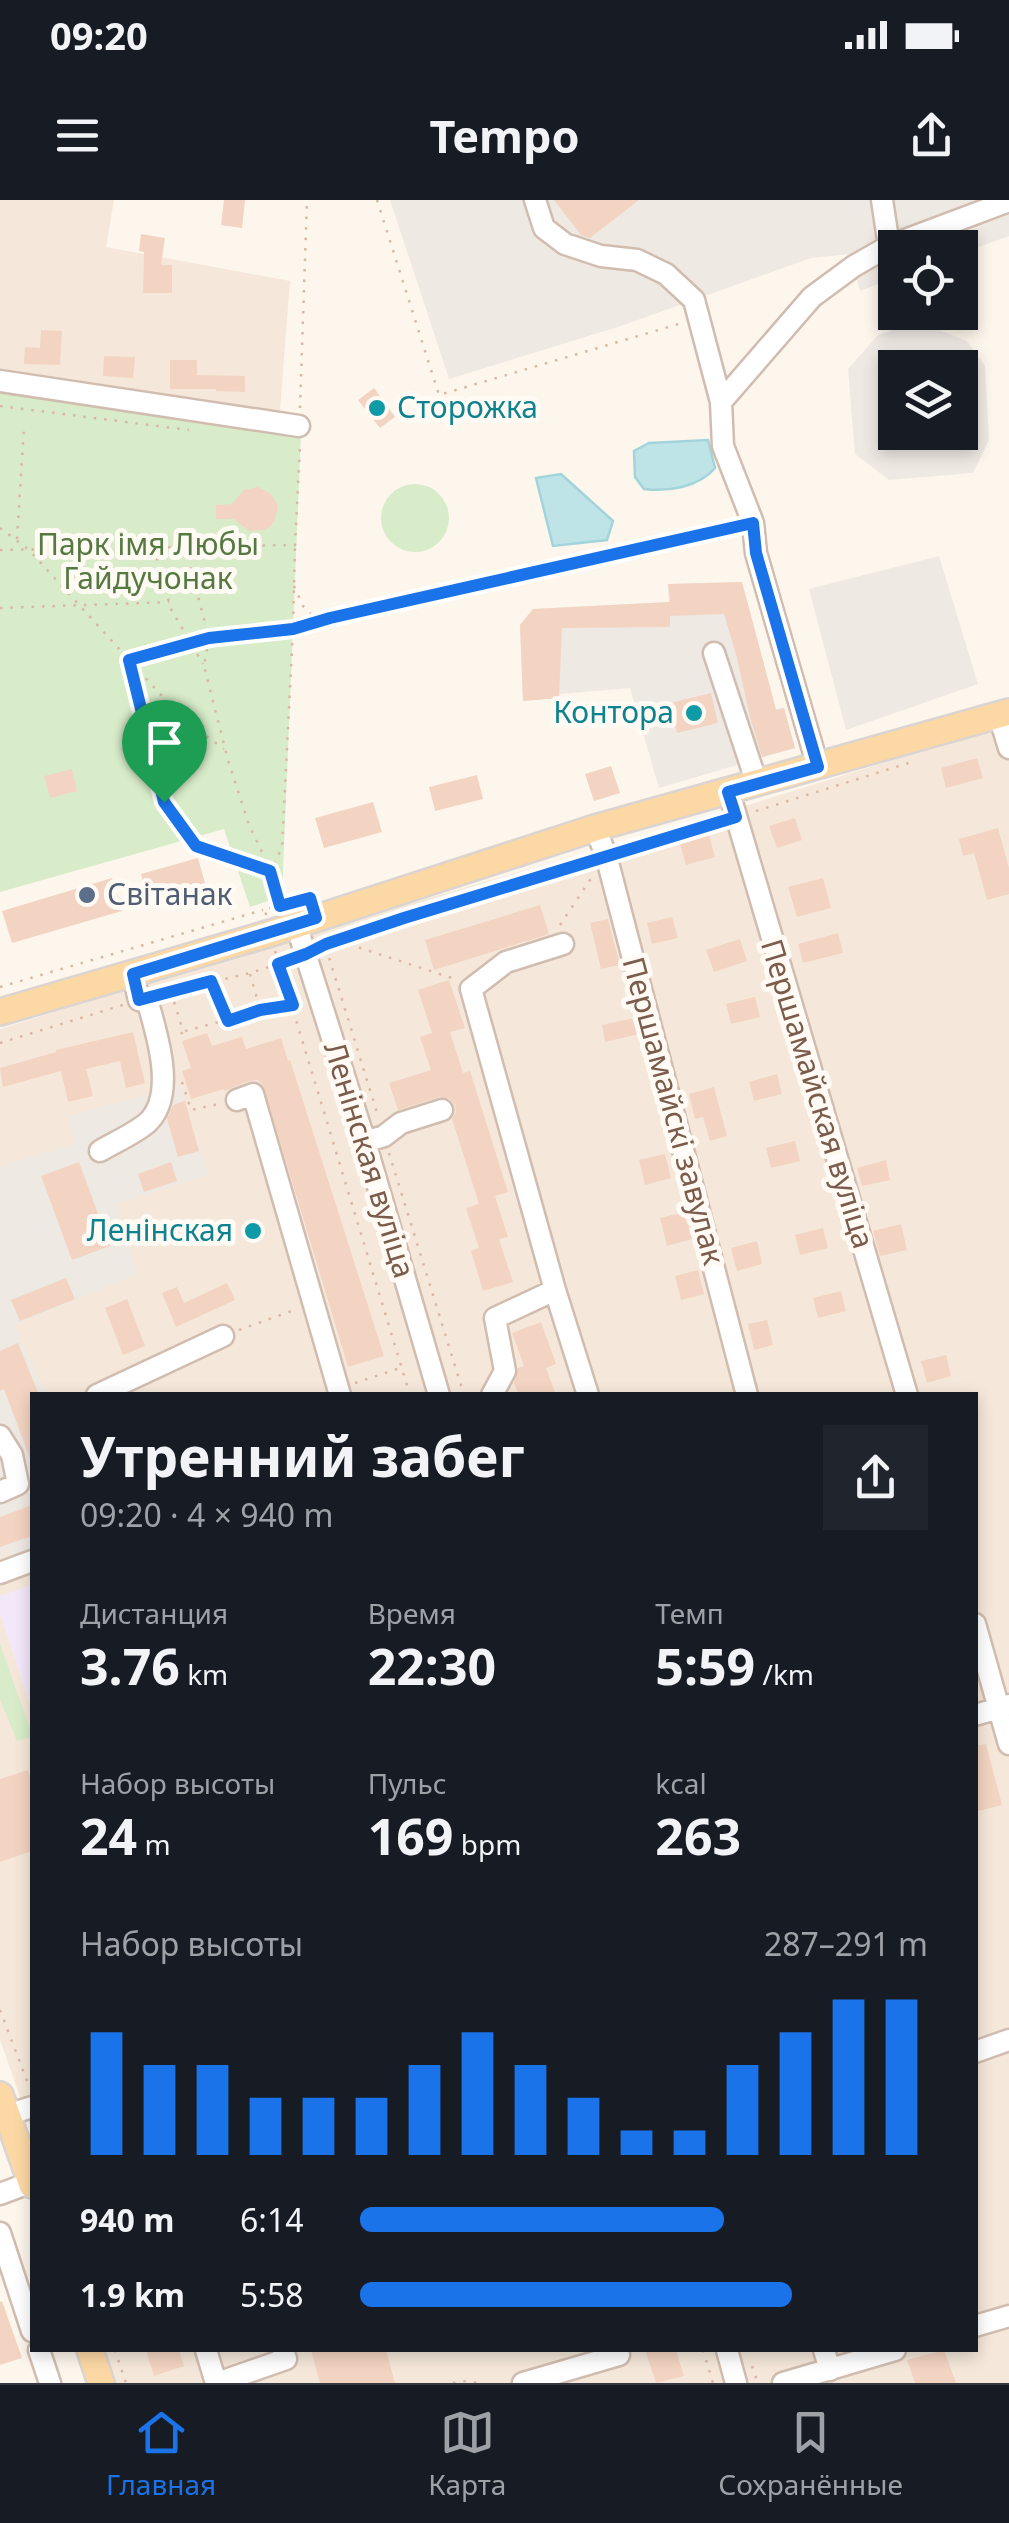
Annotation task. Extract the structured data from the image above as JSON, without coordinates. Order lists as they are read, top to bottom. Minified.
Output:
{"streets":{"street":["Першамайская вуліца","Першамайскі завулак","Ленінская вуліца"]},"parks":["Парк імя Любы Гайдучонак"],"places":["Сторожка","Контора","Світанак","Ленінская"],"page":{"status":"09:20","header":"Tempo","heading":["Утренний забег","09:20 · 4 × 940 m"],"stats":[["Дистанция","3.76 km"],["Время","22:30"],["Темп","5:59 /km"],["Набор высоты","24 m"],["Пульс","169 bpm"],["kcal","263"]],"chart":["Набор высоты","287–291 m"],"list":[{"name":"940 m","note":"6:14"},{"name":"1.9 km","note":"5:58"}],"tabs":["Главная","Карта","Сохранённые"]}}
